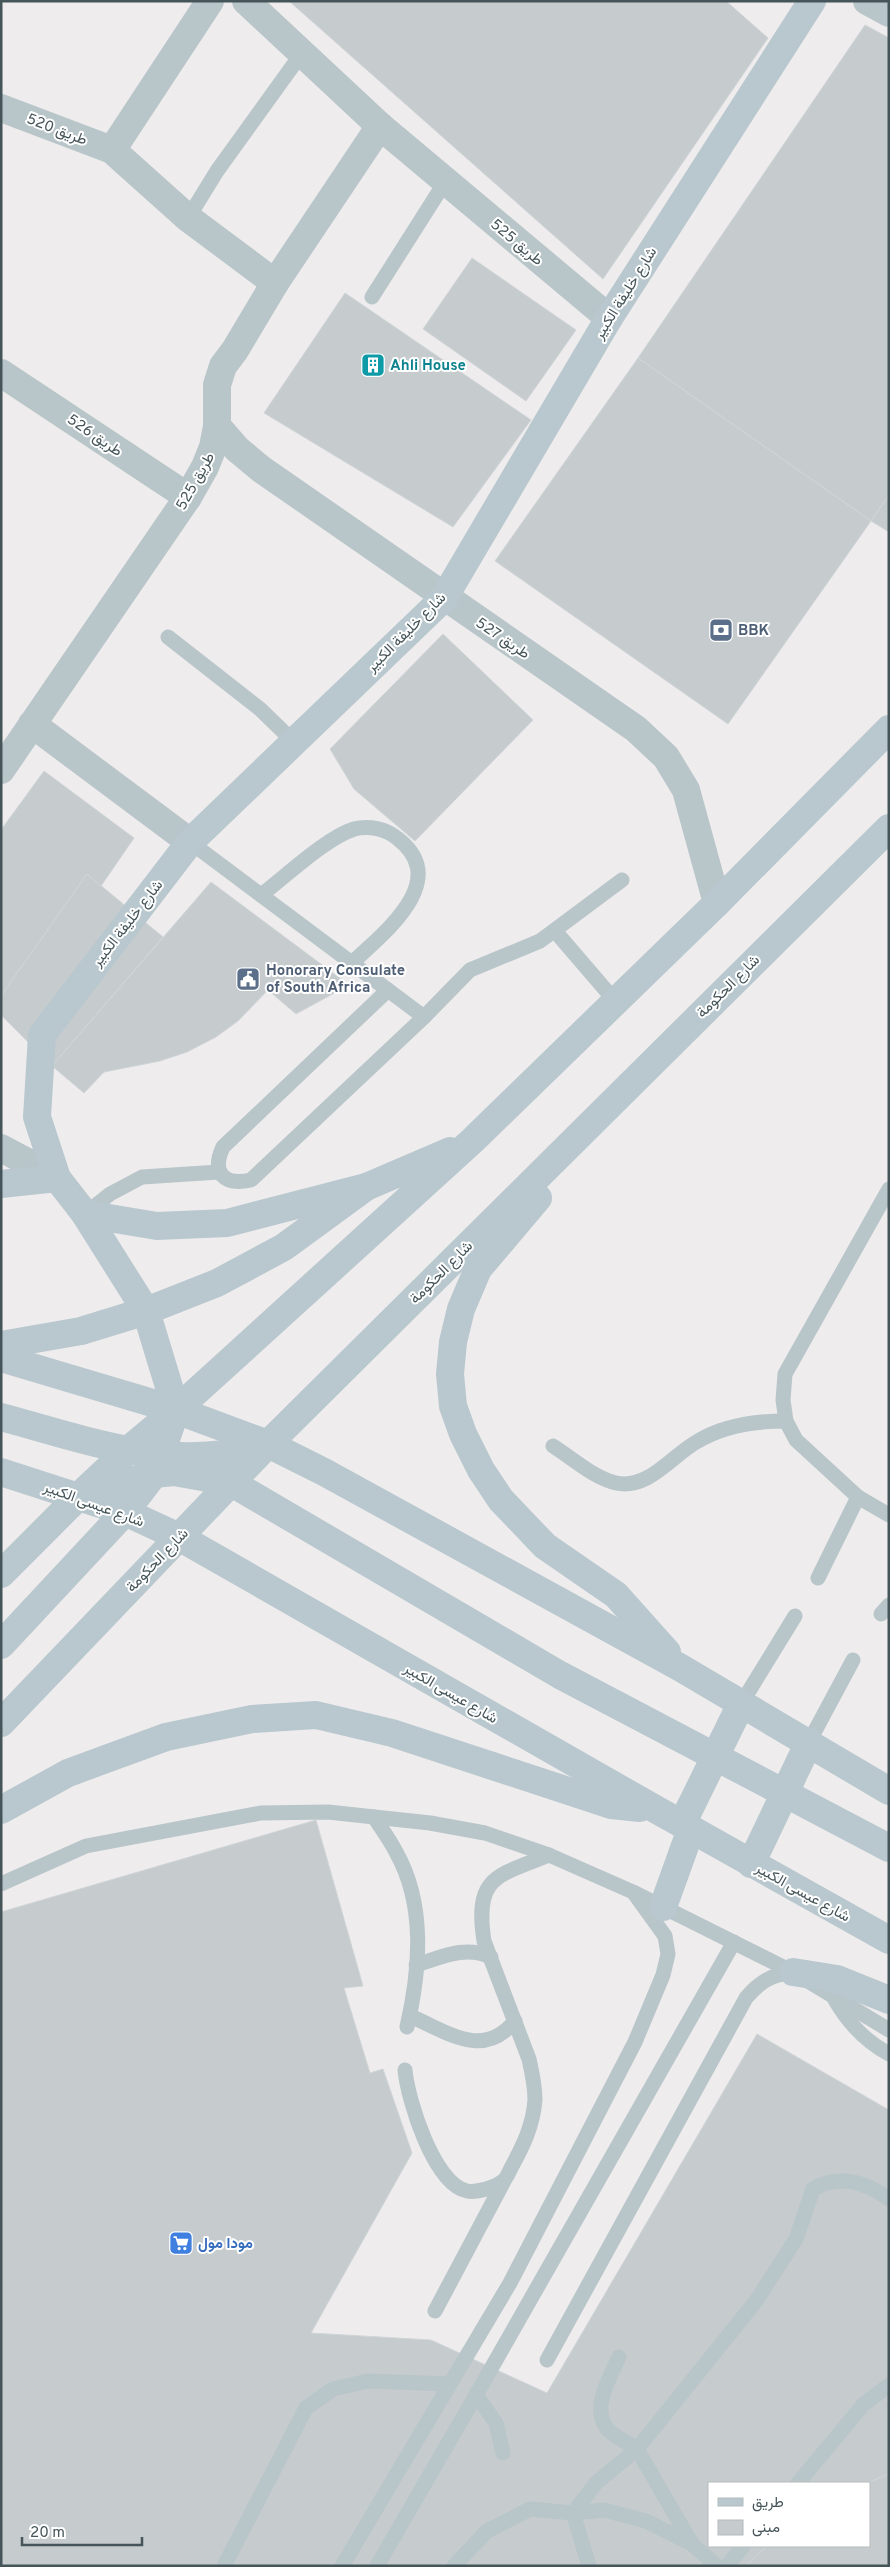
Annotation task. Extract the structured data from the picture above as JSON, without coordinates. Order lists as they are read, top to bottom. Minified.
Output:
{"streets":{"main road":["شارع خليفة الكبير","شارع الحكومة","شارع عيسى الكبير"],"street":["طريق 520","طريق 525","طريق 526","طريق 527"]},"crossings":[["طريق 525","شارع خليفة الكبير"],["طريق 525","طريق 526"],["طريق 525","طريق 527"],["شارع خليفة الكبير","طريق 527"],["شارع الحكومة","شارع عيسى الكبير"]],"places":{"building":["Ahli House"],"bank":["BBK"],"public building":["Honorary Consulate of South Africa"],"supermarket":["مودا مول"]},"legend":["طريق","مبنى"],"scale_bar":"20 m"}
